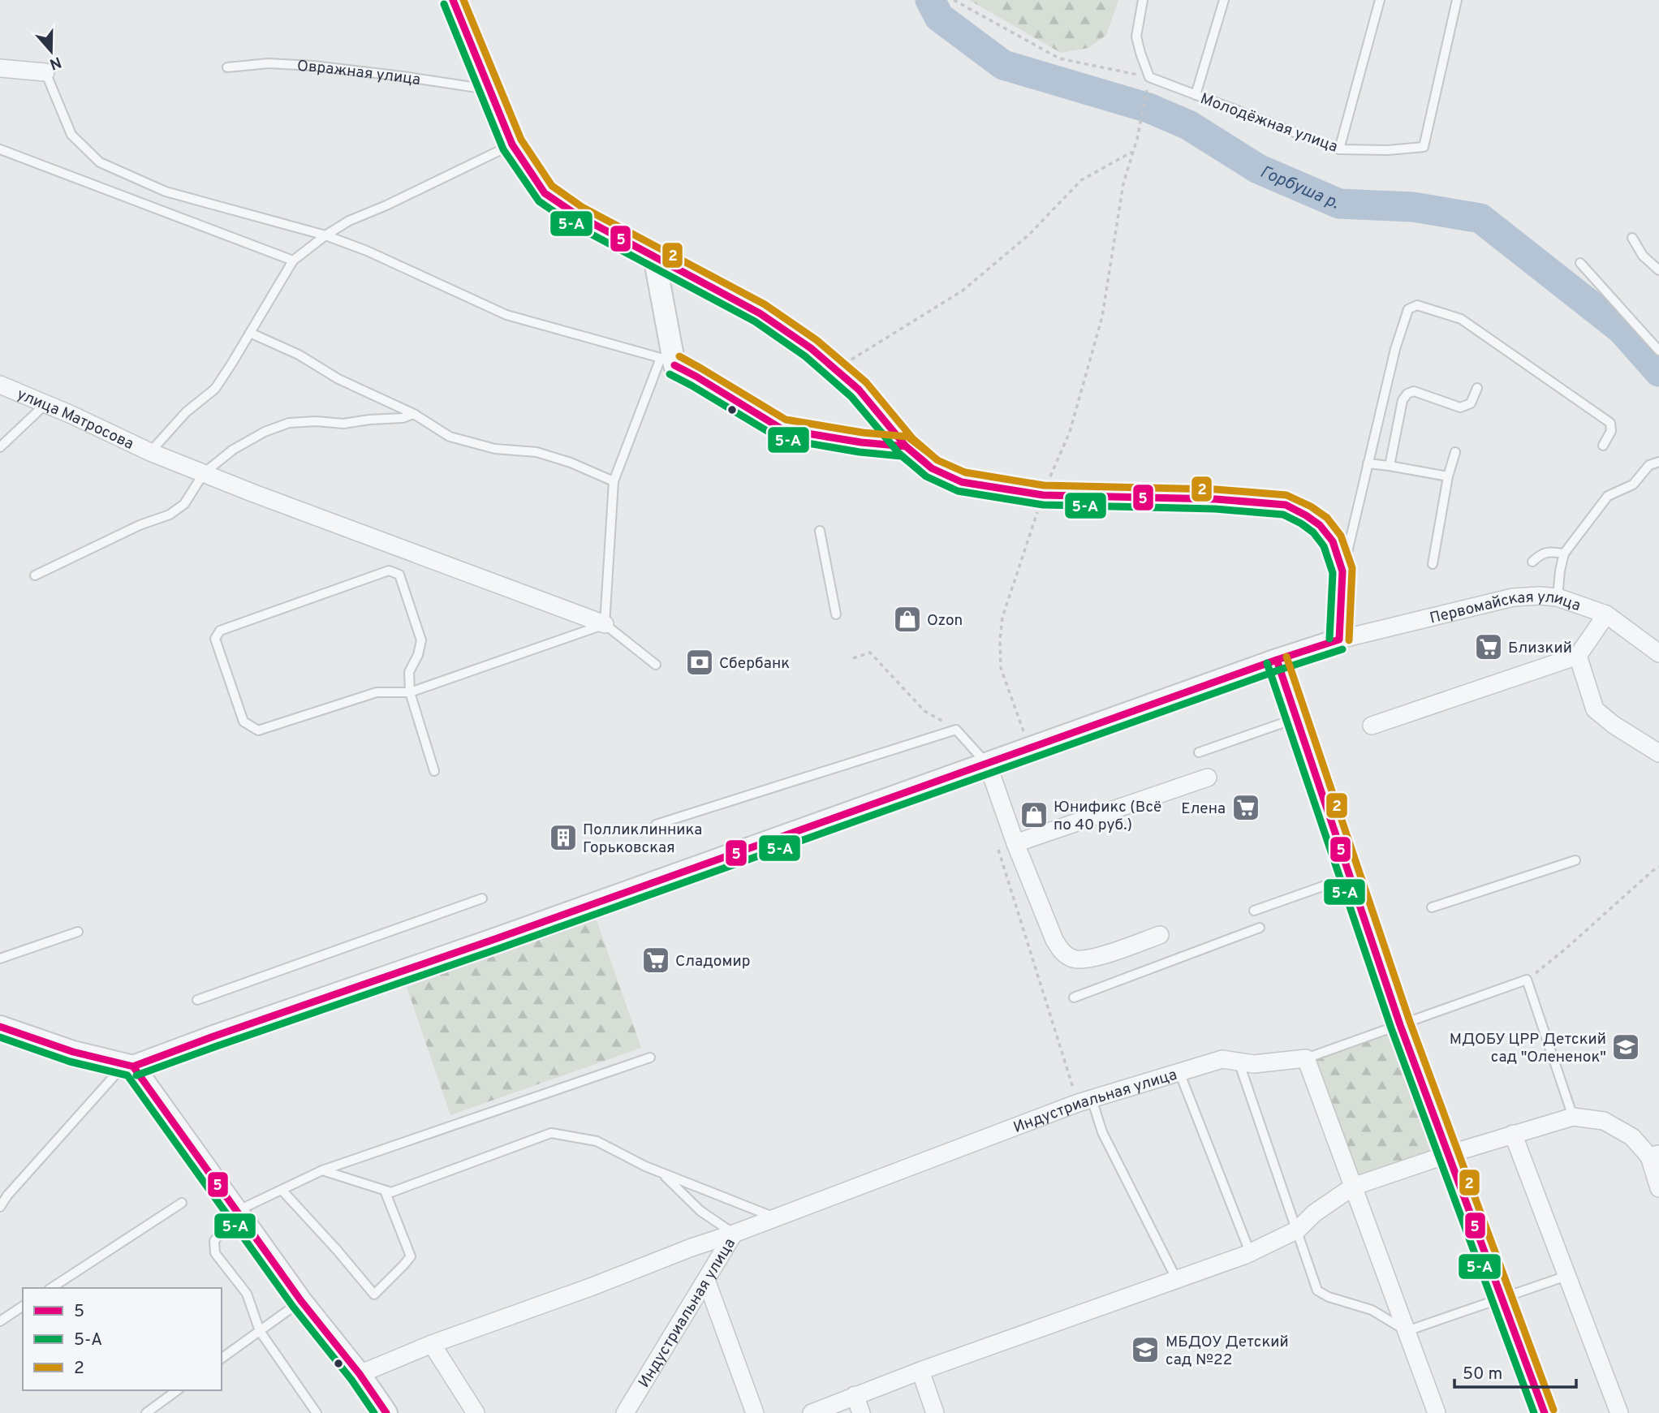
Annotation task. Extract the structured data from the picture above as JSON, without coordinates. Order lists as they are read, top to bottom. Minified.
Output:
{"streets":{"street":["улица Матросова","Первомайская улица","Индустриальная улица"],"lane":["Овражная улица","Молодёжная улица"]},"water":["Горбуша р."],"places":{"shop":["Ozon","Юнификс (Всё по 40 руб.)"],"supermarket":["Близкий","Елена","Сладомир"],"bank":["Сбербанк"],"building":["Полликлинника Горьковская"],"school or university":["МДОБУ ЦРР Детский сад \"Олененок\"","МБДОУ Детский сад №22"]},"lines":["transit line 5","transit line 2","transit line 5-А"],"legend":["5","5-А","2"],"scale_bar":"50 m","north":"bottom"}
